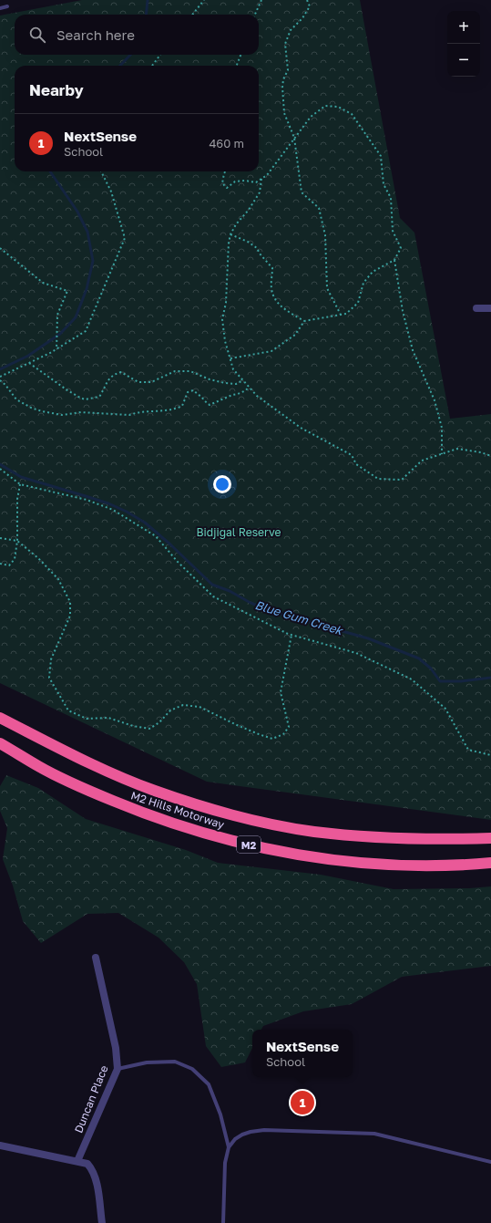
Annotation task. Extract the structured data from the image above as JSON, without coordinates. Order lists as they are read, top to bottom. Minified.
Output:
{"streets":{"highway":["M2 Hills Motorway","M2"],"street":["Duncan Place"]},"water":["Blue Gum Creek"],"parks":["Bidjigal Reserve"],"page":{"map_buttons":["+","−"],"search":"Search here","heading":"Nearby","list":[{"mark":"1","name":"NextSense","note":"School","value":"460 m"}],"popup":["NextSense","School"],"pins":"1"}}
